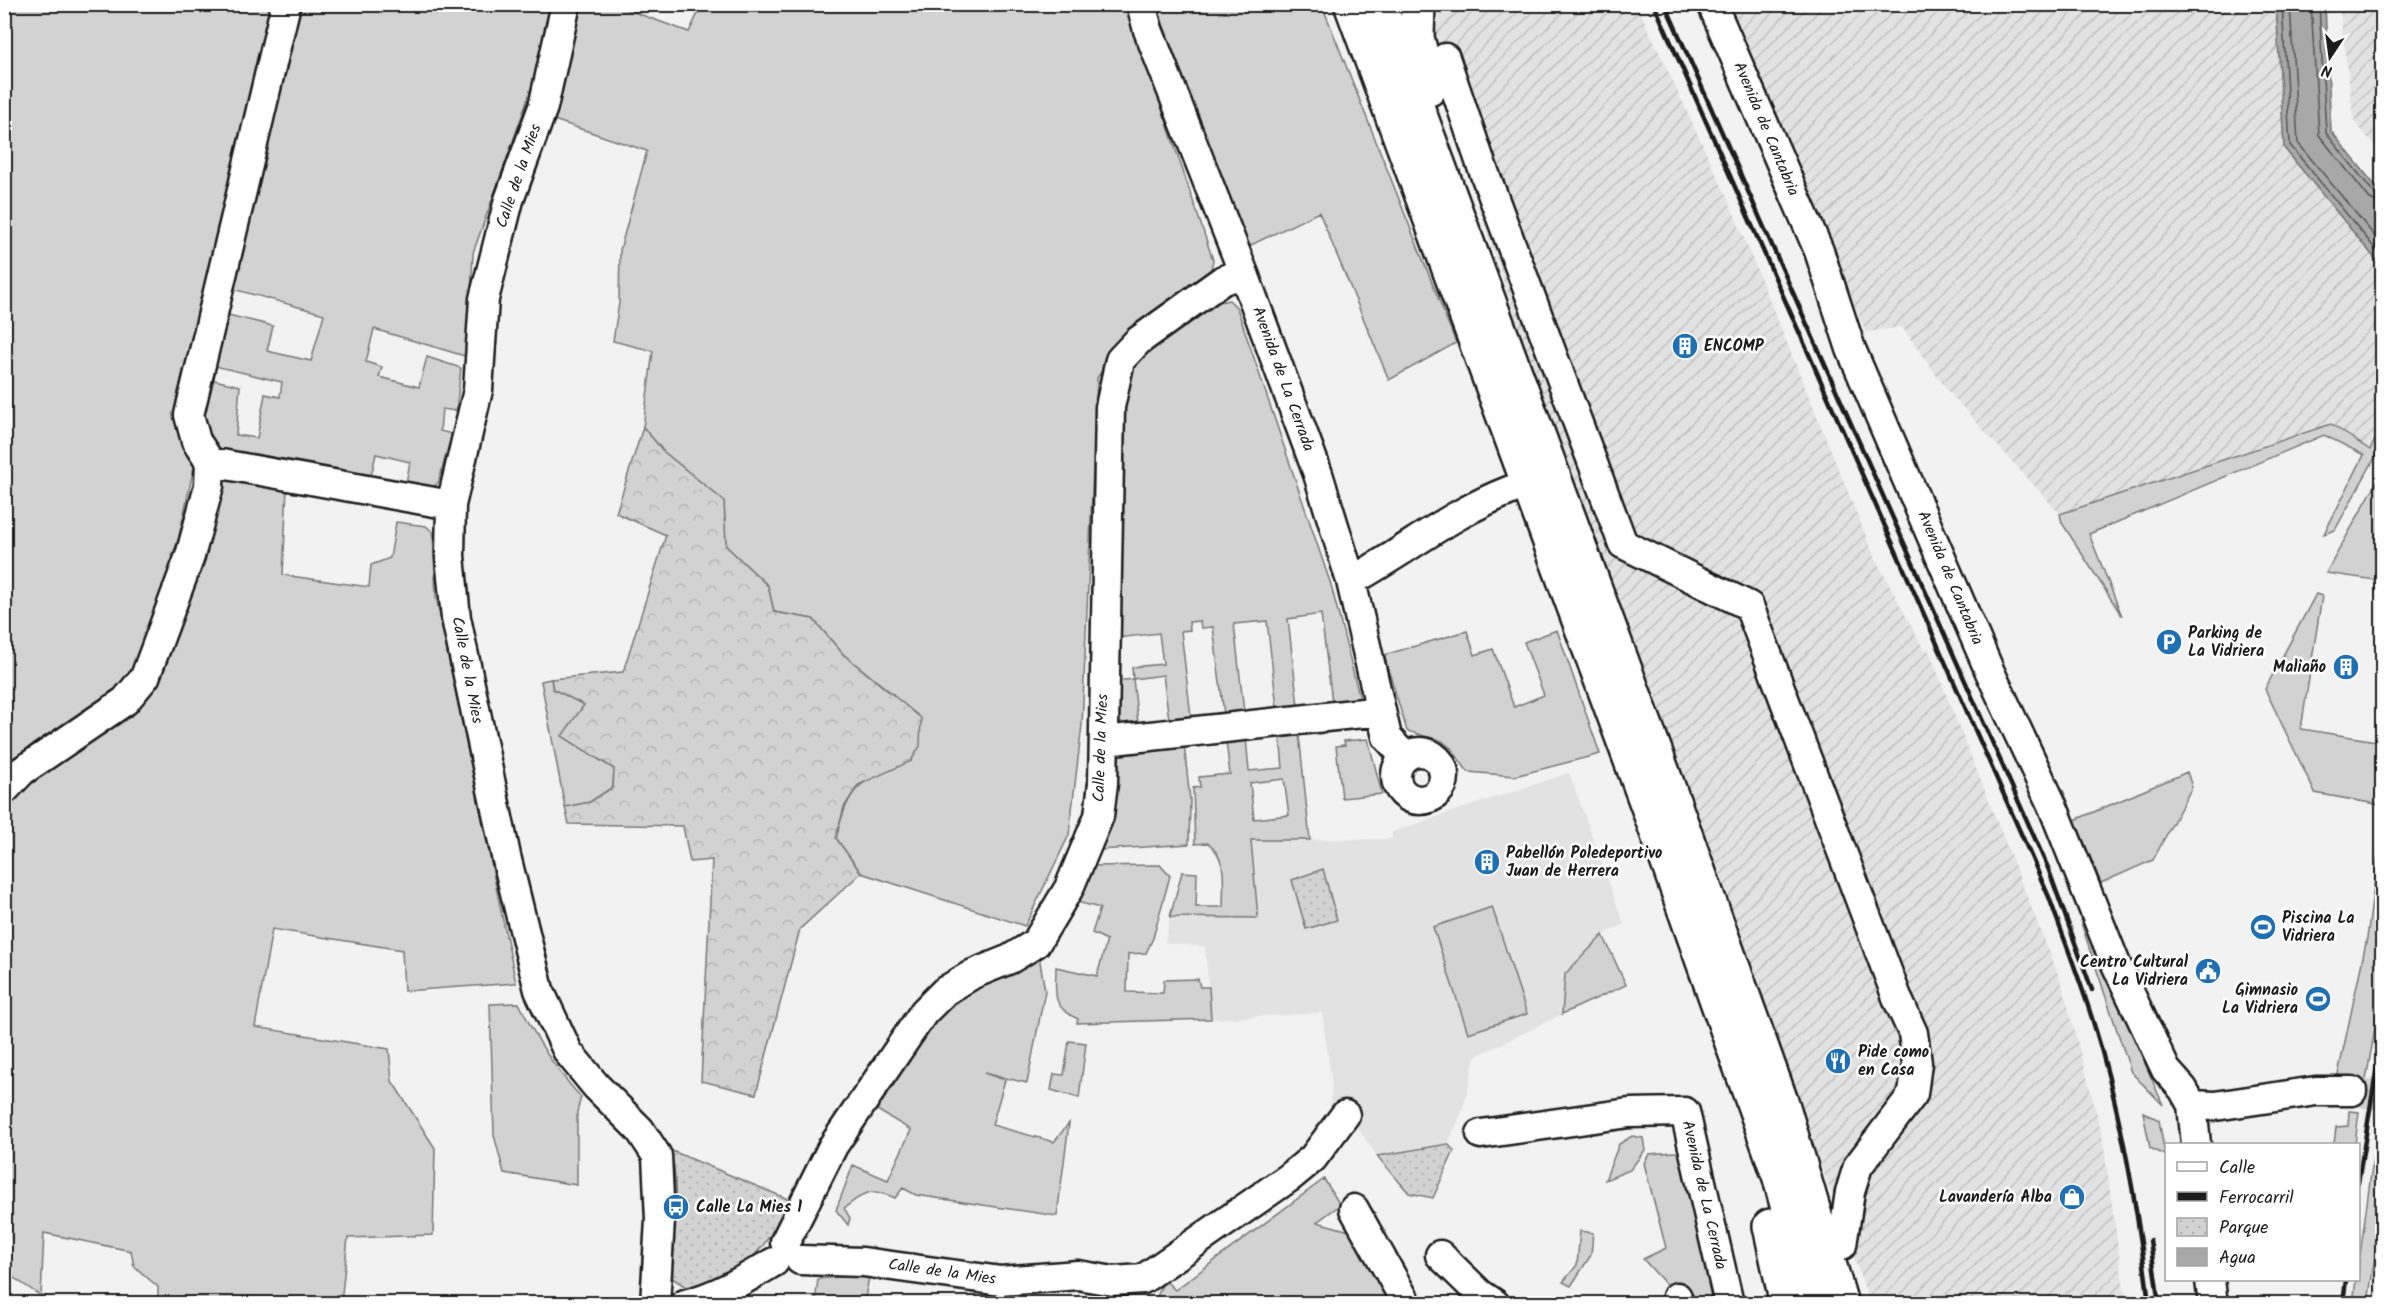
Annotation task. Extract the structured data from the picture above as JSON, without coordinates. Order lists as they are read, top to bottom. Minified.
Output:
{"streets":{"street":["Avenida de Cantabria","Calle de la Mies","Avenida de La Cerrada"]},"crossings":[["Calle de la Mies","Avenida de La Cerrada"]],"places":{"building":["ENCOMP","Maliaño","Pabellón Poledeportivo Juan de Herrera"],"parking":["Parking de La Vidriera"],"sports":["Piscina La Vidriera","Gimnasio La Vidriera"],"public building":["Centro Cultural La Vidriera"],"restaurant":["Pide como en Casa"],"shop":["Lavandería Alba"],"bus stop":["Calle La Mies 1"]},"legend":["Calle","Ferrocarril","Parque","Agua"],"north":"bottom"}
